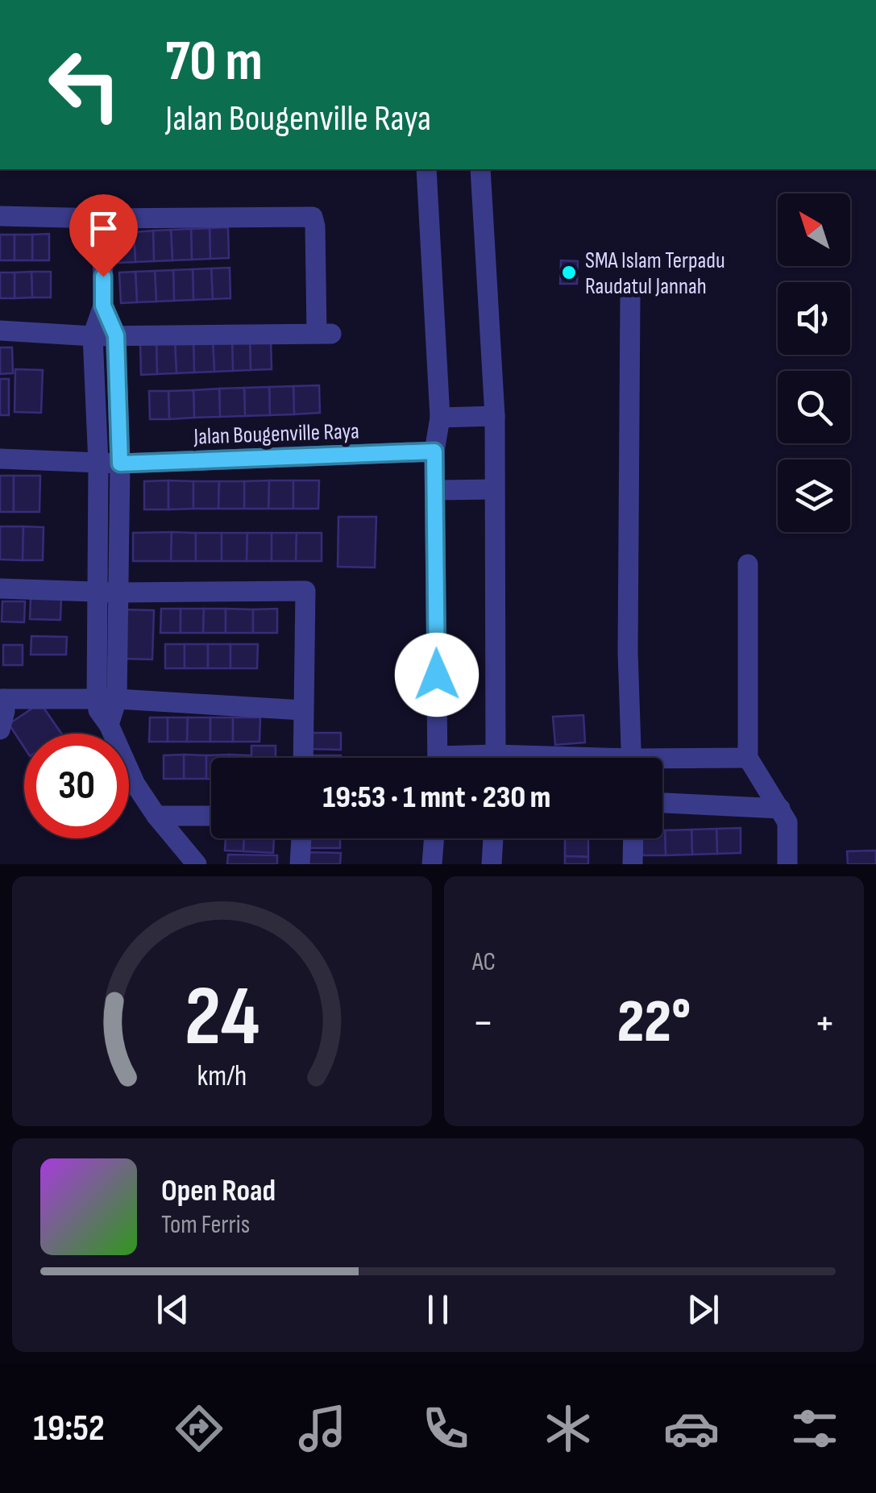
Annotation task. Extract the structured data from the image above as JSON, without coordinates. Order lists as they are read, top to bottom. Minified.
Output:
{"streets":{"street":["Jalan Bougenville Raya"]},"places":["SMA Islam Terpadu Raudatul Jannah"],"north":"top left","page":{"turn":["70 m","Jalan Bougenville Raya"],"limit":"30","trip":"19:53 · 1 mnt · 230 m","tile":"AC","heat":["−","22°","+"],"song":["Open Road","Tom Ferris"],"tabs":"19:52","gauge":["24","km/h"]}}
